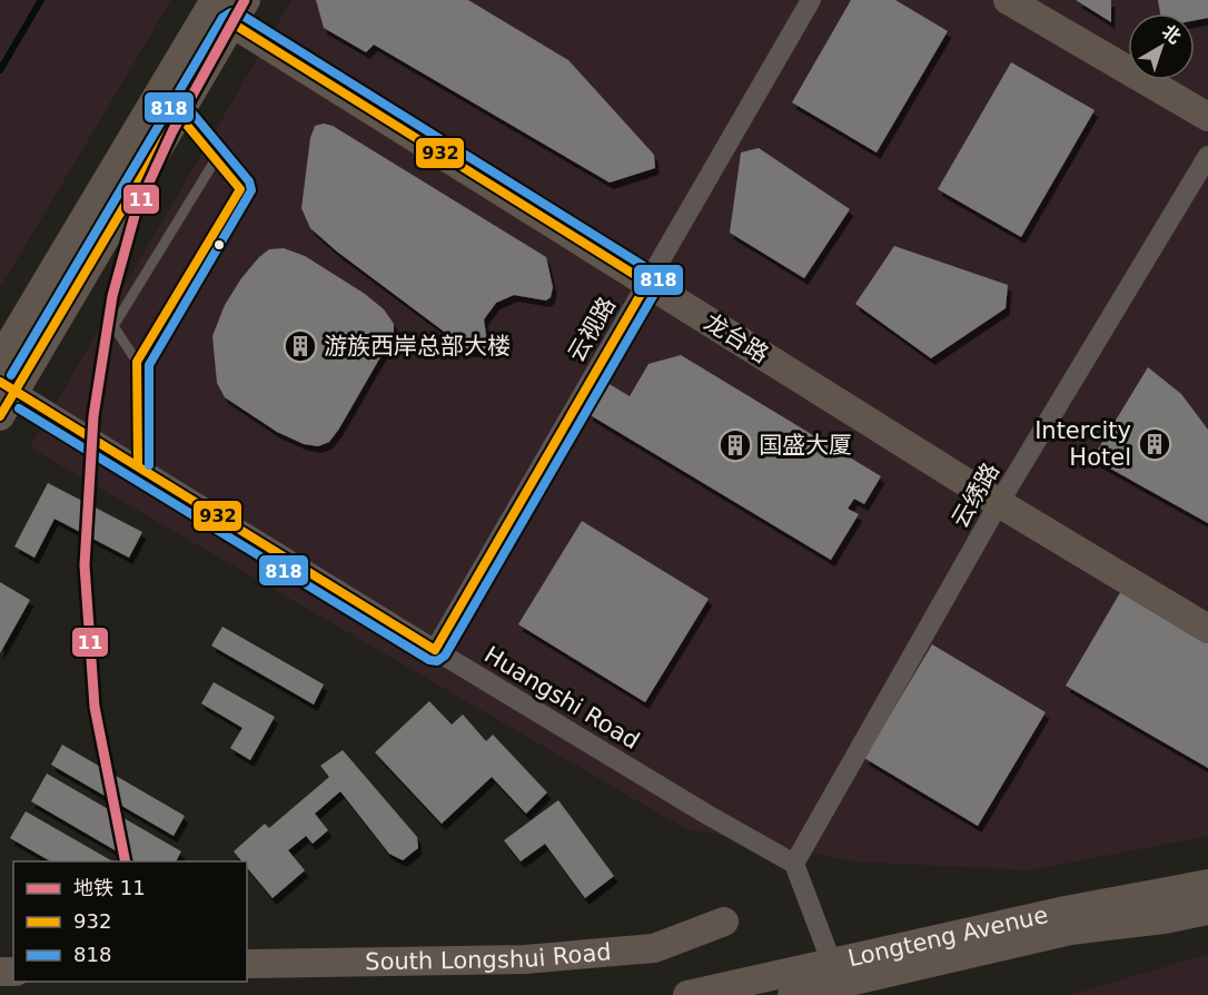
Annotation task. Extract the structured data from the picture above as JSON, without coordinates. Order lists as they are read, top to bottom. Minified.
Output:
{"streets":{"main road":["龙台路","Longteng Avenue","South Longshui Road"],"street":["云视路","云绣路","Huangshi Road"]},"crossings":[["云视路","龙台路"],["云视路","Huangshi Road"],["龙台路","云绣路"],["云绣路","Huangshi Road"]],"places":{"building":["游族西岸总部大楼","Intercity Hotel","国盛大厦"]},"lines":["metro line 11","transit line 818","transit line 932"],"legend":["地铁 11","932","818"],"north":"top right"}
